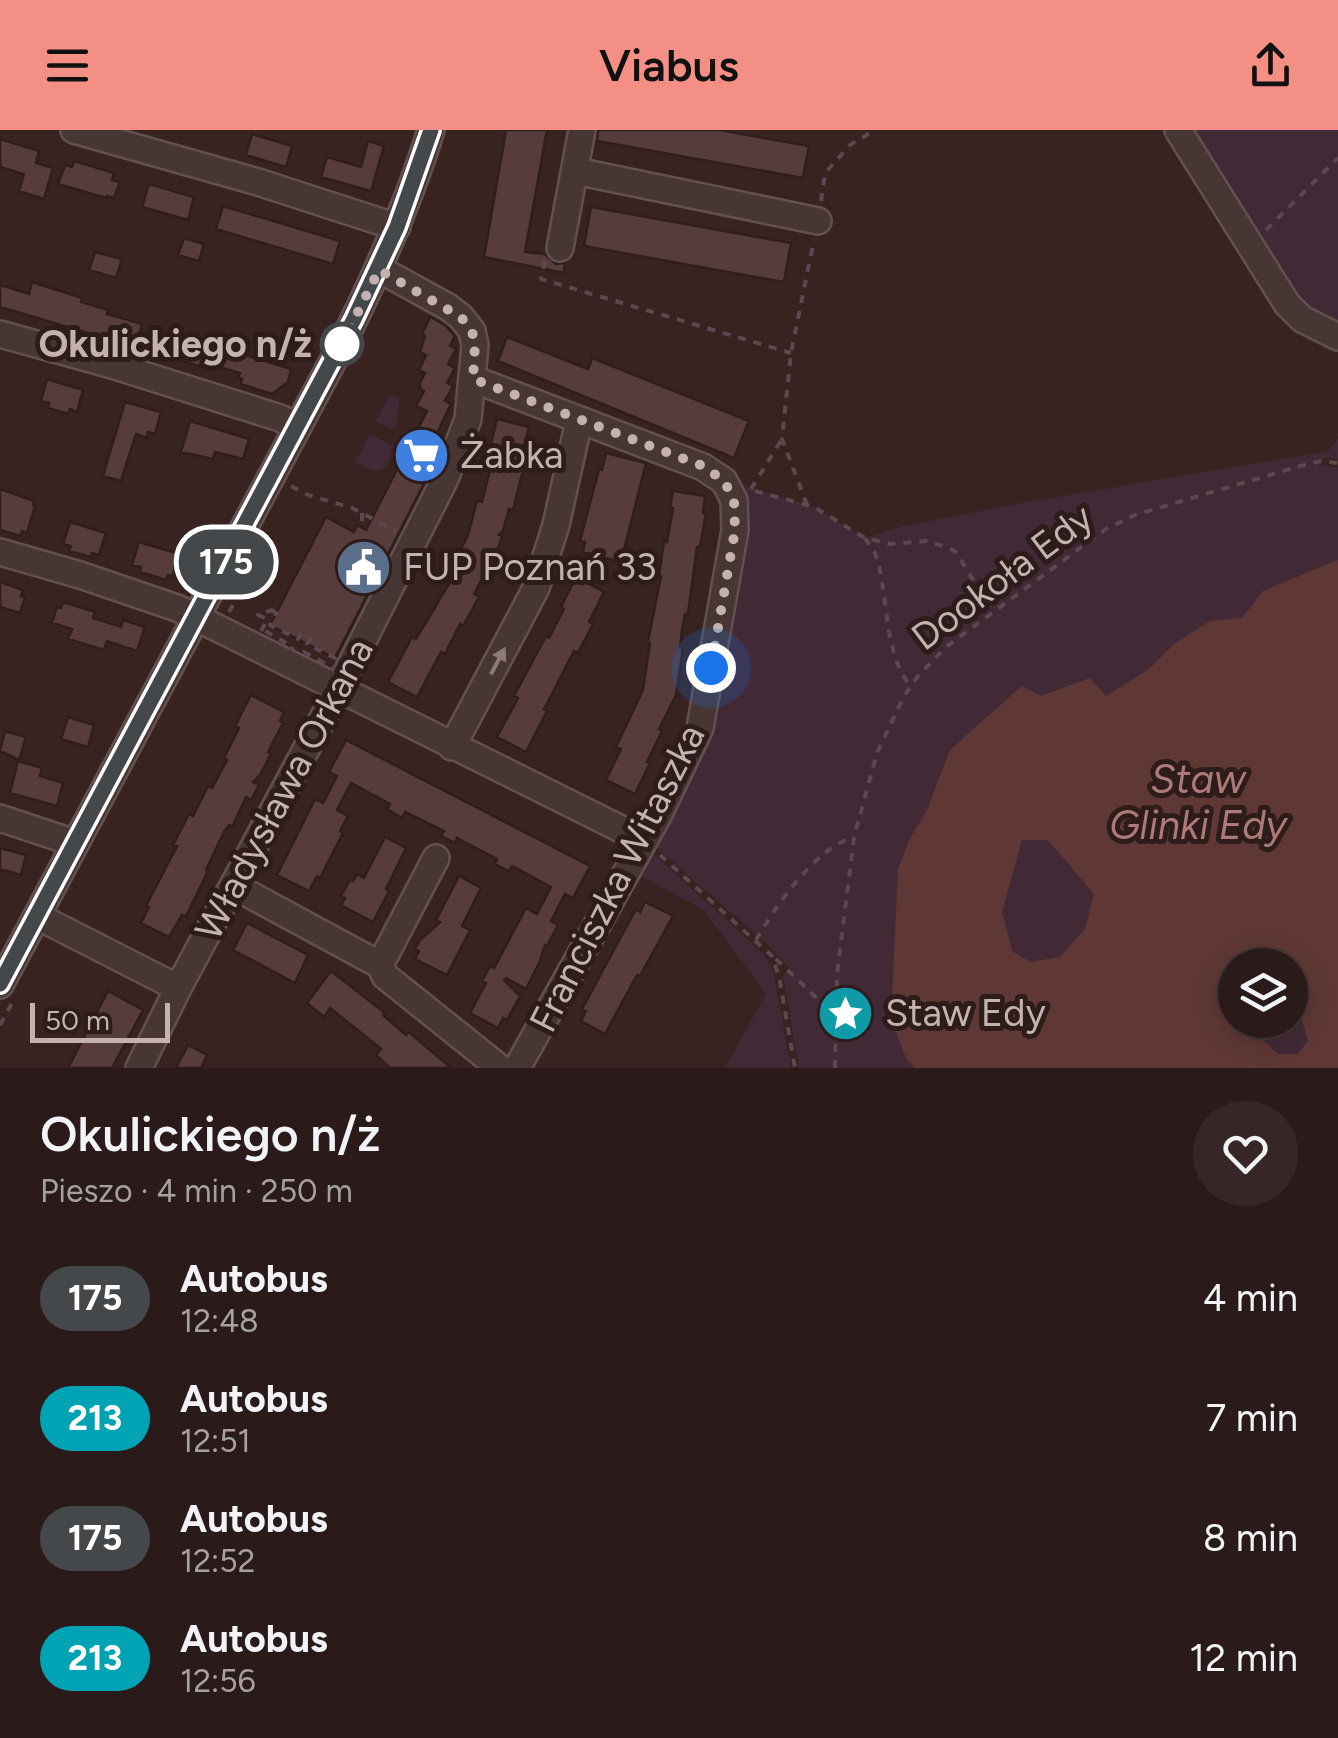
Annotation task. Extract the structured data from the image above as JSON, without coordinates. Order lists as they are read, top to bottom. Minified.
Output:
{"streets":{"street":["Władysława Orkana","Franciszka Witaszka"],"path":["Dookoła Edy"]},"water":["Staw Glinki Edy"],"places":{"other":["Okulickiego n/ż"],"supermarket":["Żabka"],"public building":["FUP Poznań 33"],"place":["Staw Edy"]},"lines":["bus line 175"],"scale_bar":"50 m","page":{"header":"Viabus","on_map":"175","scale":"50 m","heading":["Okulickiego n/ż","Pieszo · 4 min · 250 m"],"list":[{"mark":"175","name":"Autobus","note":"12:48","value":"4 min"},{"mark":"213","name":"Autobus","note":"12:51","value":"7 min"},{"mark":"175","name":"Autobus","note":"12:52","value":"8 min"},{"mark":"213","name":"Autobus","note":"12:56","value":"12 min"}]}}
